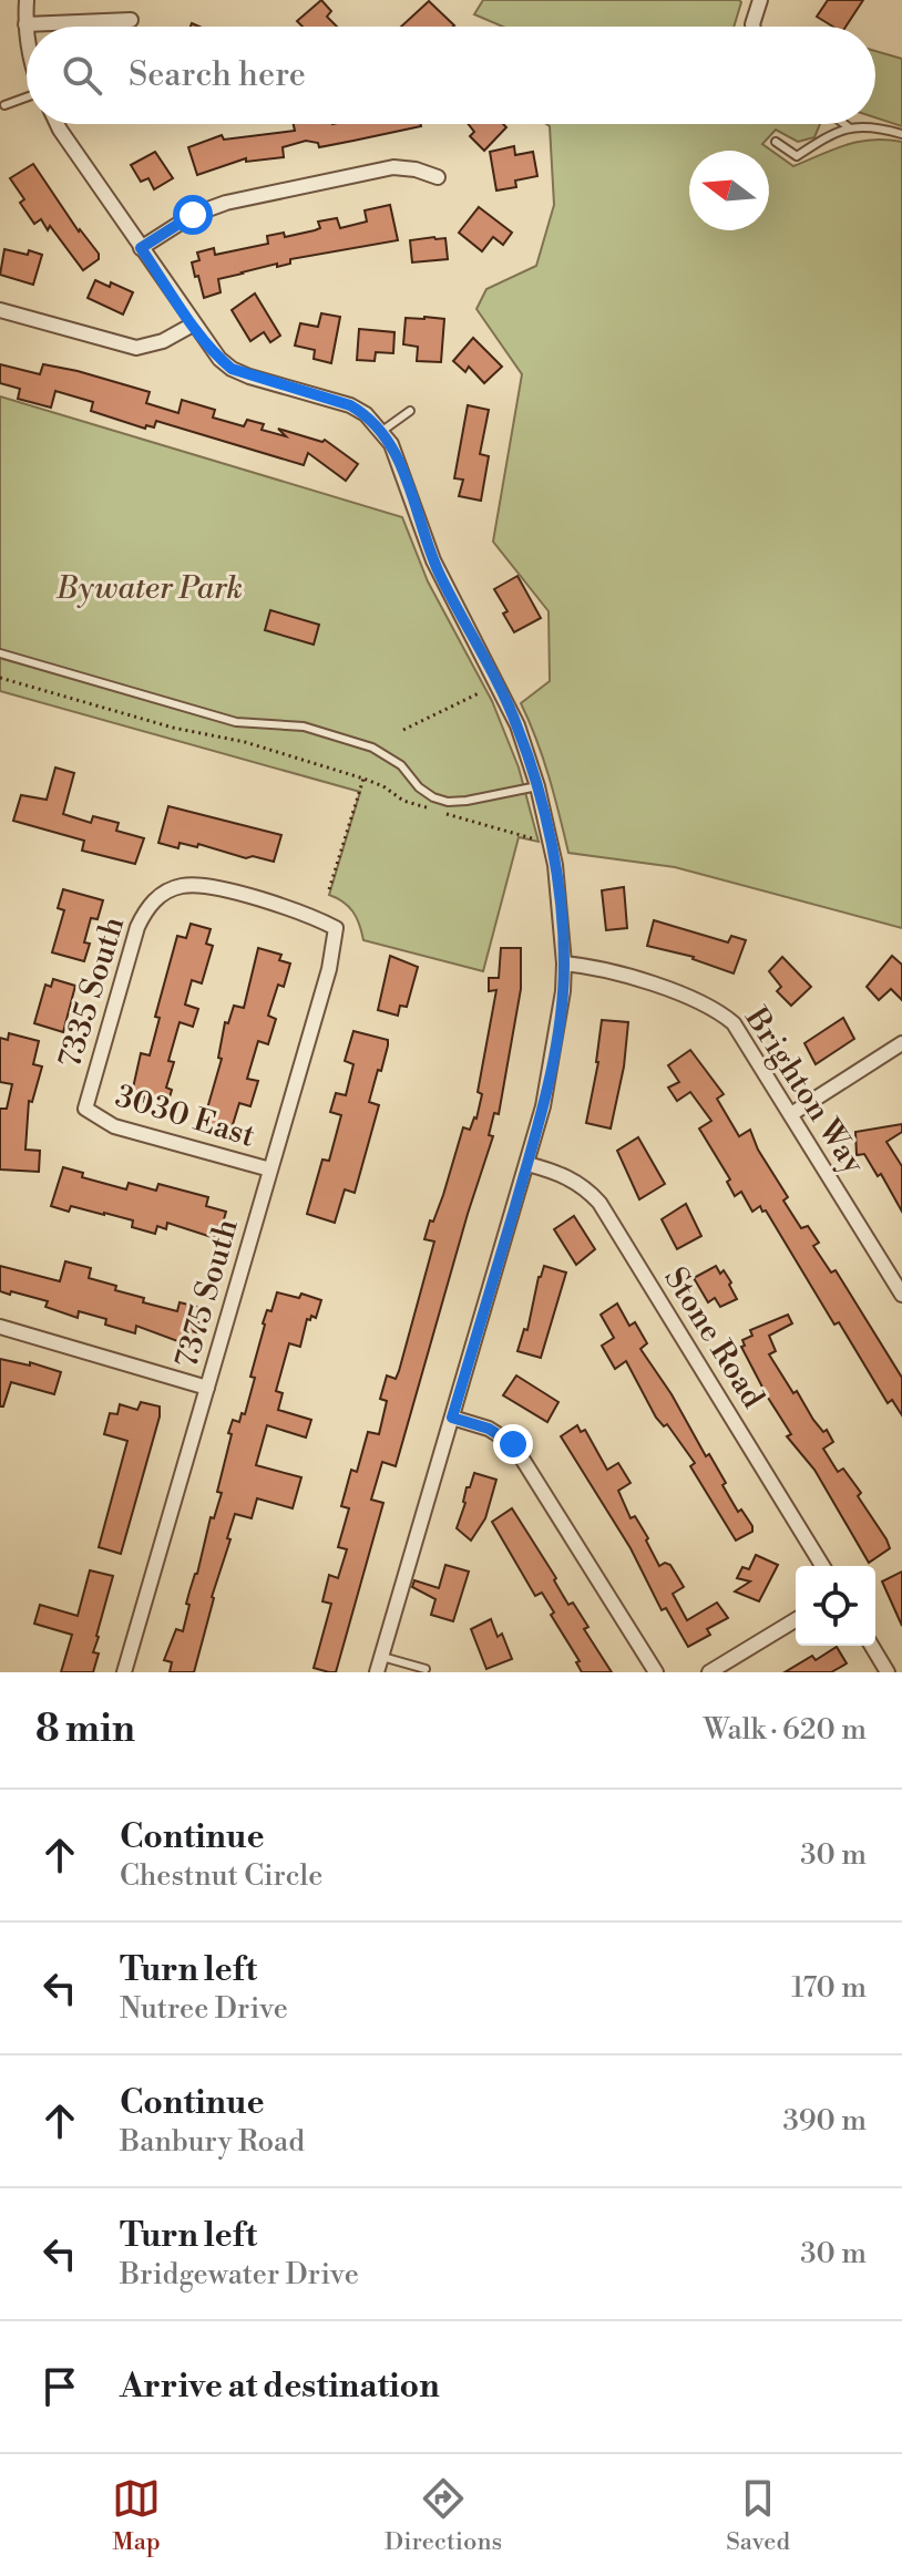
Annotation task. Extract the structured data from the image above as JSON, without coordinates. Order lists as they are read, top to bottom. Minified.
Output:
{"streets":{"street":["7335 South","Brighton Way","3030 East","7375 South","Stone Road"]},"crossings":[["7335 South","3030 East"],["7335 South","7375 South"],["3030 East","7375 South"]],"parks":["Bywater Park"],"north":"left","page":{"search":"Search here","heading":["8 min","Walk · 620 m"],"list":[["Continue","Chestnut Circle","30 m"],["Turn left","Nutree Drive","170 m"],["Continue","Banbury Road","390 m"],["Turn left","Bridgewater Drive","30 m"],"Arrive at destination"],"nav":["Map","Directions","Saved"]}}
